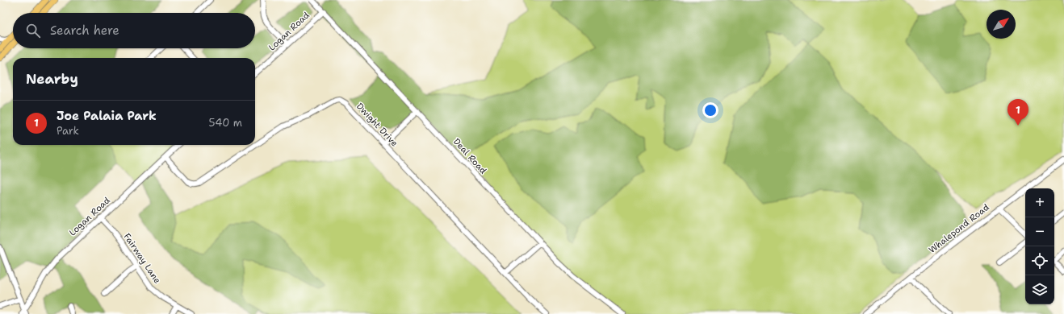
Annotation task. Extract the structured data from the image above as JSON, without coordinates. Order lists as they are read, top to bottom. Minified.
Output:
{"streets":{"street":["Logan Road","Dwight Drive","Deal Road","Whalepond Road","Fairway Lane"]},"crossings":[["Logan Road","Dwight Drive"],["Logan Road","Deal Road"],["Logan Road","Fairway Lane"]],"north":"top right","page":{"search":"Search here","heading":"Nearby","pins":"1","list":[{"mark":"1","name":"Joe Palaia Park","note":"Park","value":"540 m"}],"map_buttons":["+","−"]}}
